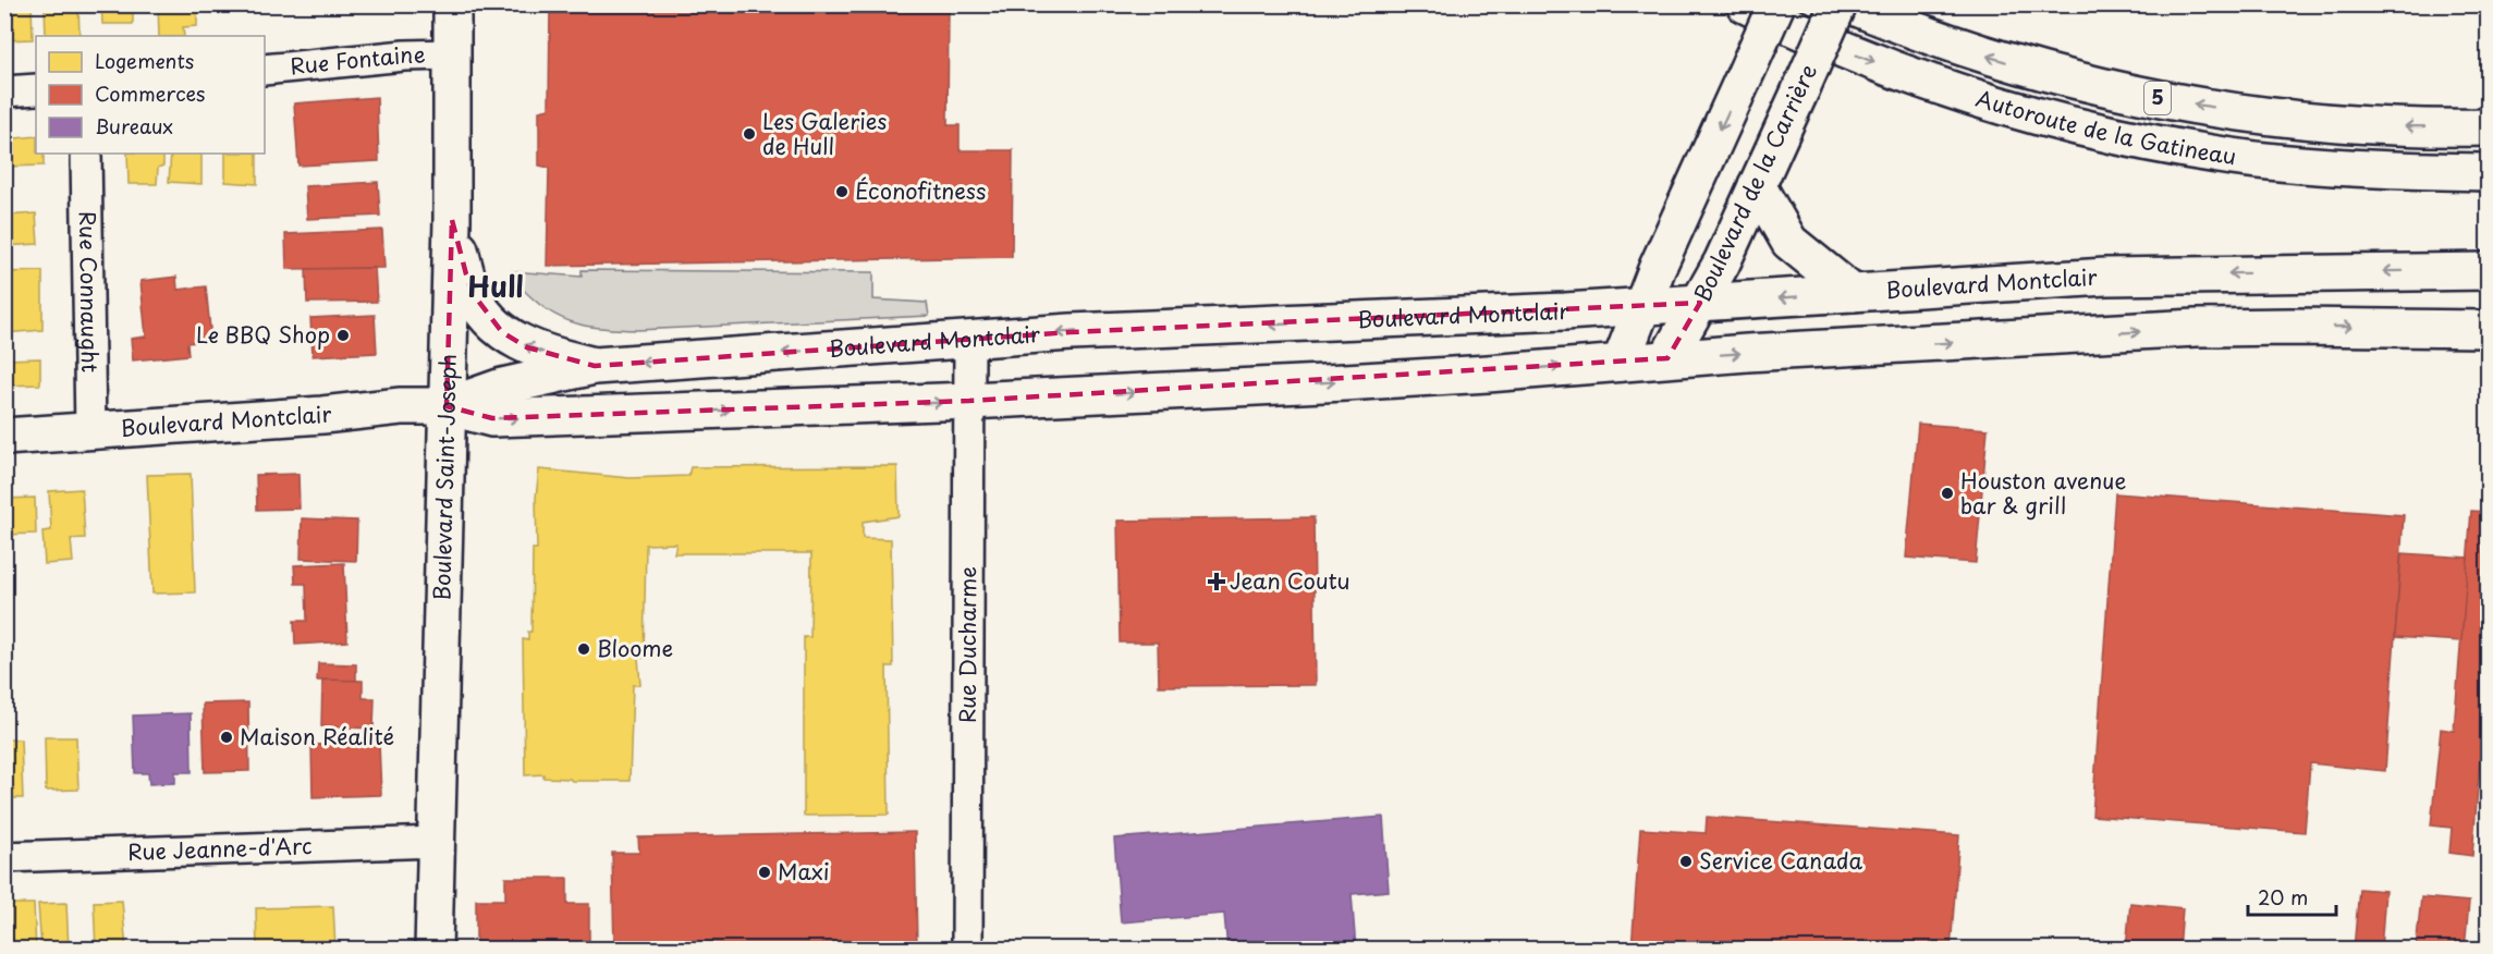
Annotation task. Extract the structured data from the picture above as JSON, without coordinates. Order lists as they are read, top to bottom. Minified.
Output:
{"streets":{"main road":["5","Autoroute de la Gatineau","Boulevard de la Carrière","Boulevard Montclair","Boulevard Saint-Joseph"],"street":["Rue Fontaine","Rue Connaught","Rue Ducharme","Rue Jeanne-d'Arc"]},"crossings":[["Rue Fontaine","Boulevard Saint-Joseph"],["Boulevard de la Carrière","Boulevard Montclair"],["Boulevard Montclair","Rue Connaught"],["Boulevard Montclair","Boulevard Saint-Joseph"],["Boulevard Montclair","Rue Ducharme"],["Boulevard Saint-Joseph","Rue Jeanne-d'Arc"]],"districts":["Hull"],"places":{"other":["Les Galeries de Hull","Éconofitness","Le BBQ Shop","Houston avenue bar & grill","Bloome","Maison Réalité","Service Canada","Maxi"],"health":["Jean Coutu"]},"legend":["Logements","Commerces","Bureaux"],"scale_bar":"20 m"}
